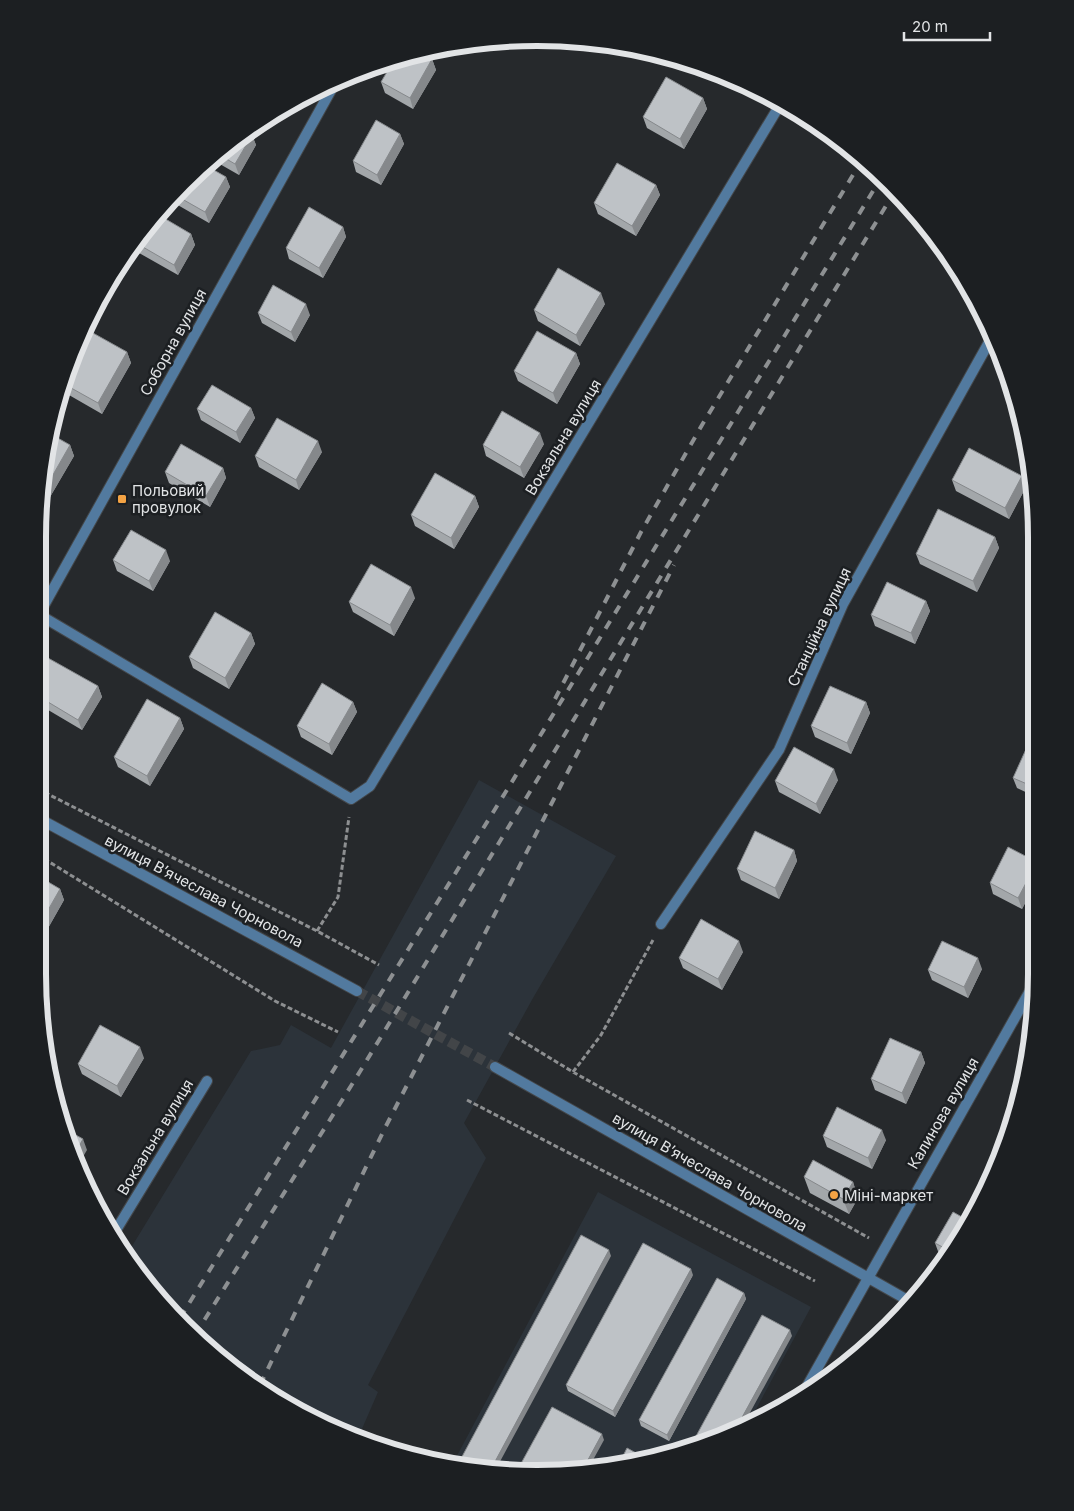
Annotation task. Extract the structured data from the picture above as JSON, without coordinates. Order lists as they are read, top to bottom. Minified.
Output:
{"streets":{"street":["Соборна вулиця","Вокзальна вулиця","Станційна вулиця","вулиця Вʼячеслава Чорновола","Калинова вулиця"]},"crossings":[["вулиця Вʼячеслава Чорновола","Калинова вулиця"]],"places":{"transit":["Польовий провулок"],"other":["Міні-маркет"]},"scale_bar":"20 m"}
